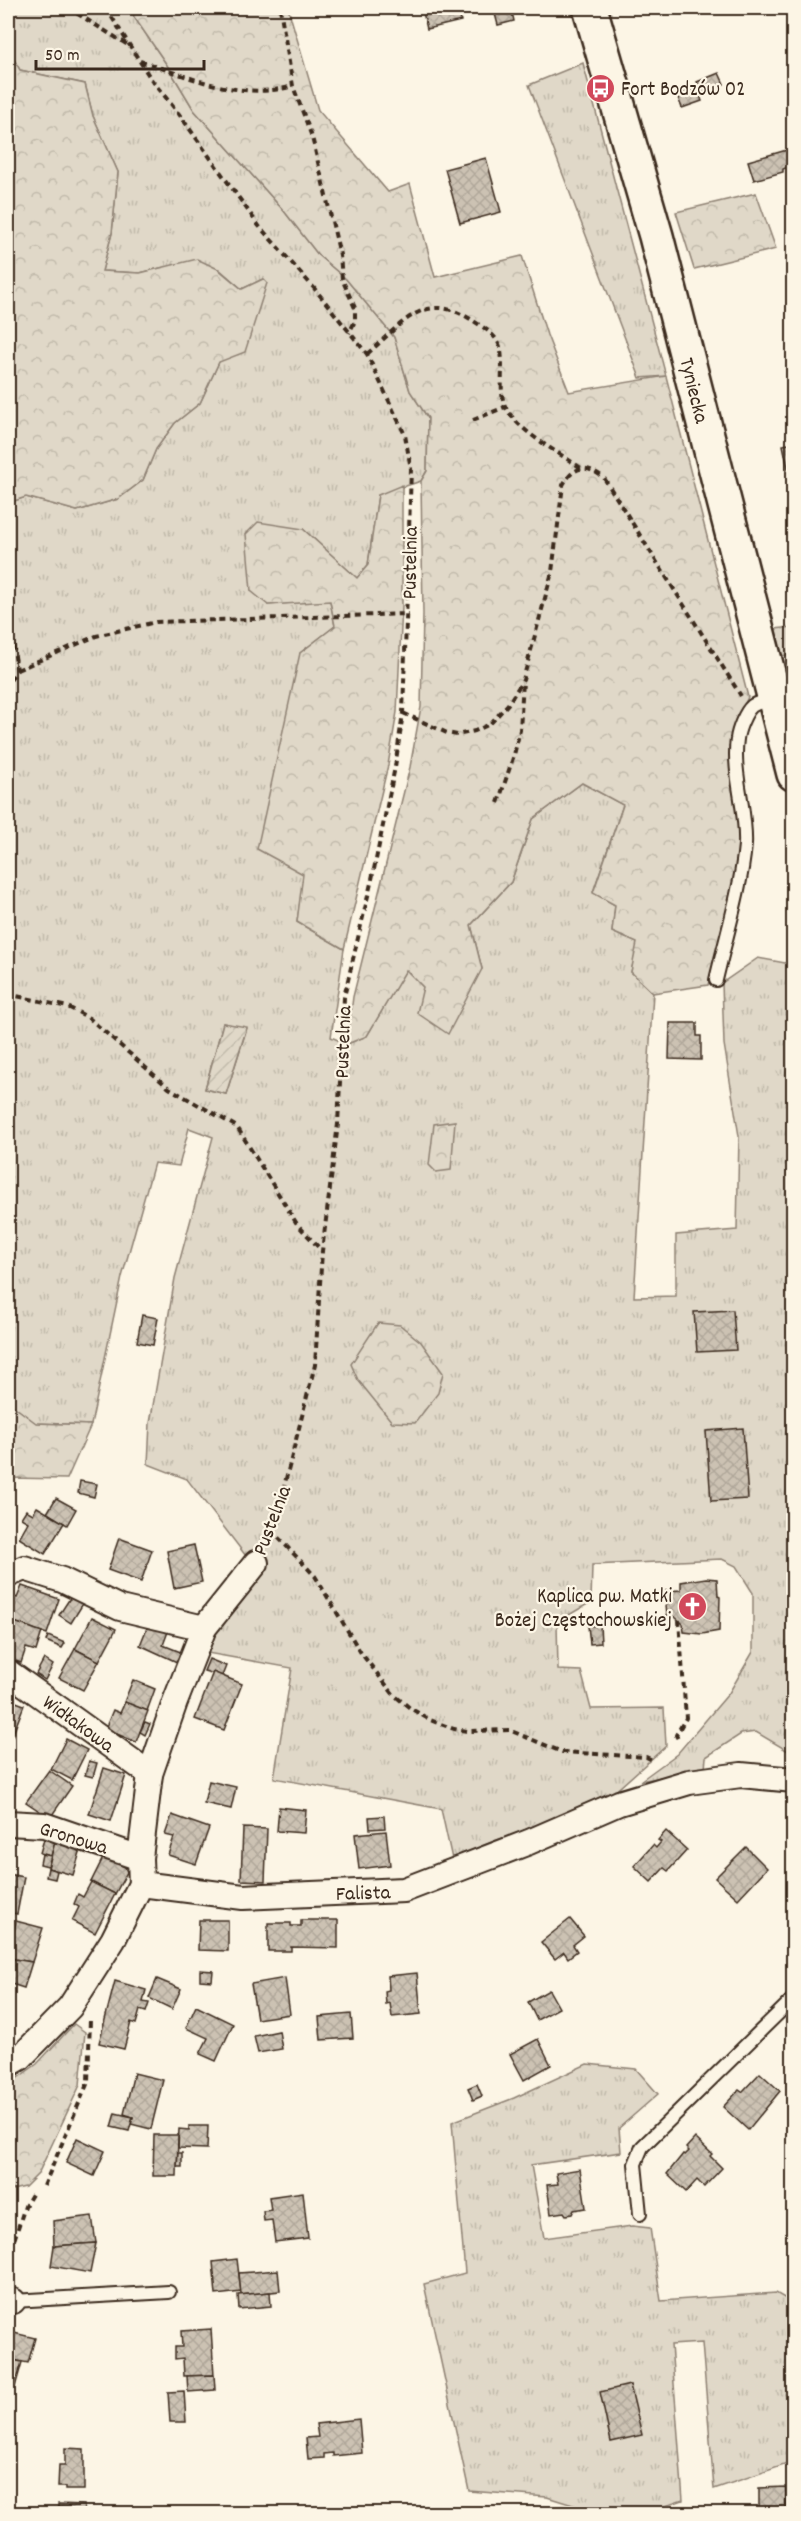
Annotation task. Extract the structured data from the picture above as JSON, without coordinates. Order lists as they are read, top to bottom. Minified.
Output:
{"streets":{"street":["Tyniecka","Pustelnia","Widłakowa","Gronowa","Falista"]},"crossings":[["Pustelnia","Widłakowa"],["Pustelnia","Gronowa"],["Pustelnia","Falista"]],"places":{"bus stop":["Fort Bodzów 02"],"church":["Kaplica pw. Matki Bożej Częstochowskiej"]},"scale_bar":"50 m"}
